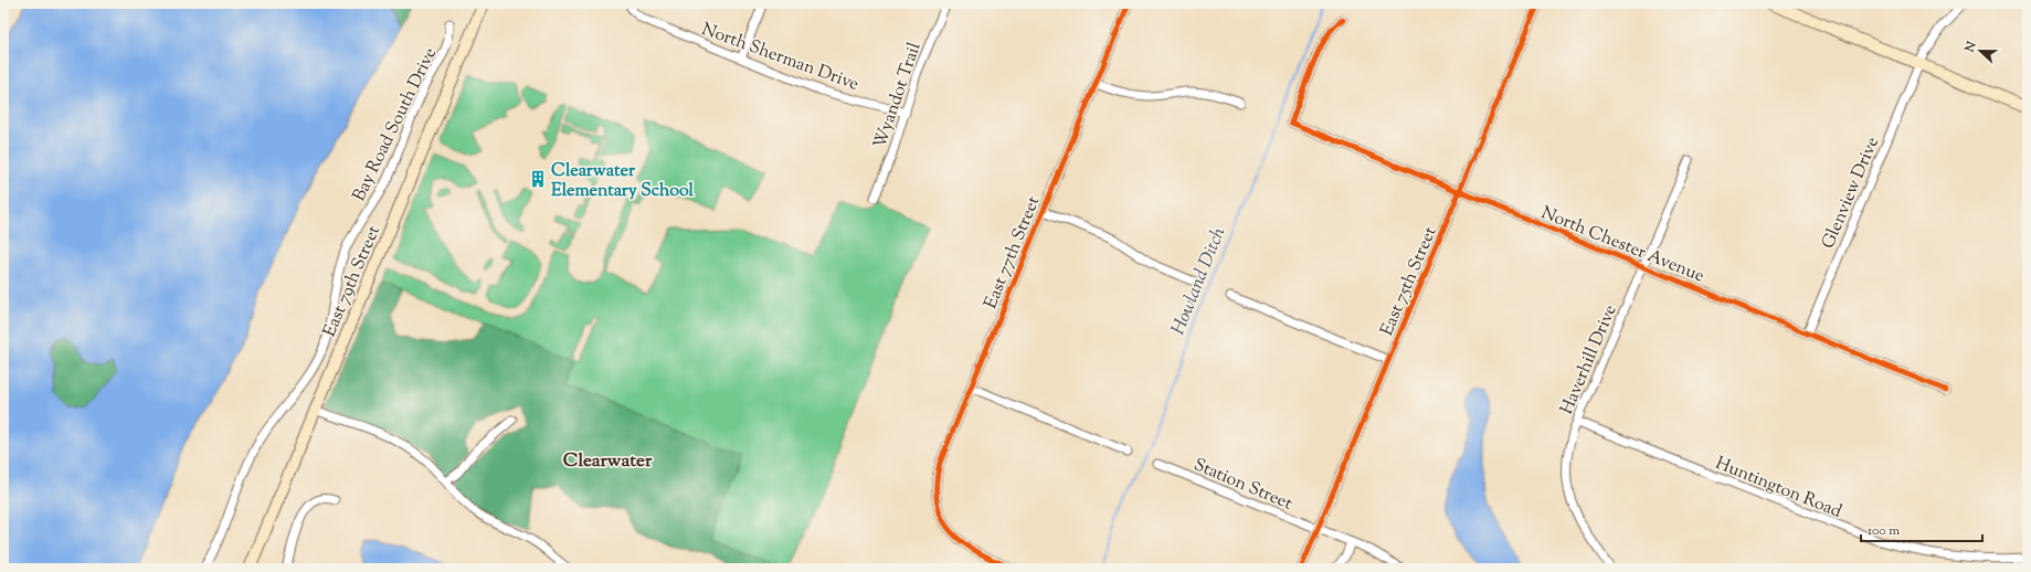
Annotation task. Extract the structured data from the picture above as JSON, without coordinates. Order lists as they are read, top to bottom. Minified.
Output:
{"streets":{"street":["North Sherman Drive","Wyandot Trail","Bay Road South Drive","Glenview Drive","North Chester Avenue","East 77th Street","East 79th Street","East 75th Street","Haverhill Drive","Station Street","Huntington Road"]},"crossings":[["North Sherman Drive","Wyandot Trail"],["Glenview Drive","North Chester Avenue"],["North Chester Avenue","East 75th Street"],["North Chester Avenue","Haverhill Drive"],["East 75th Street","Station Street"],["Haverhill Drive","Huntington Road"]],"districts":["Clearwater"],"water":["Howland Ditch"],"places":{"building":["Clearwater Elementary School"]},"scale_bar":"100 m","north":"left"}
